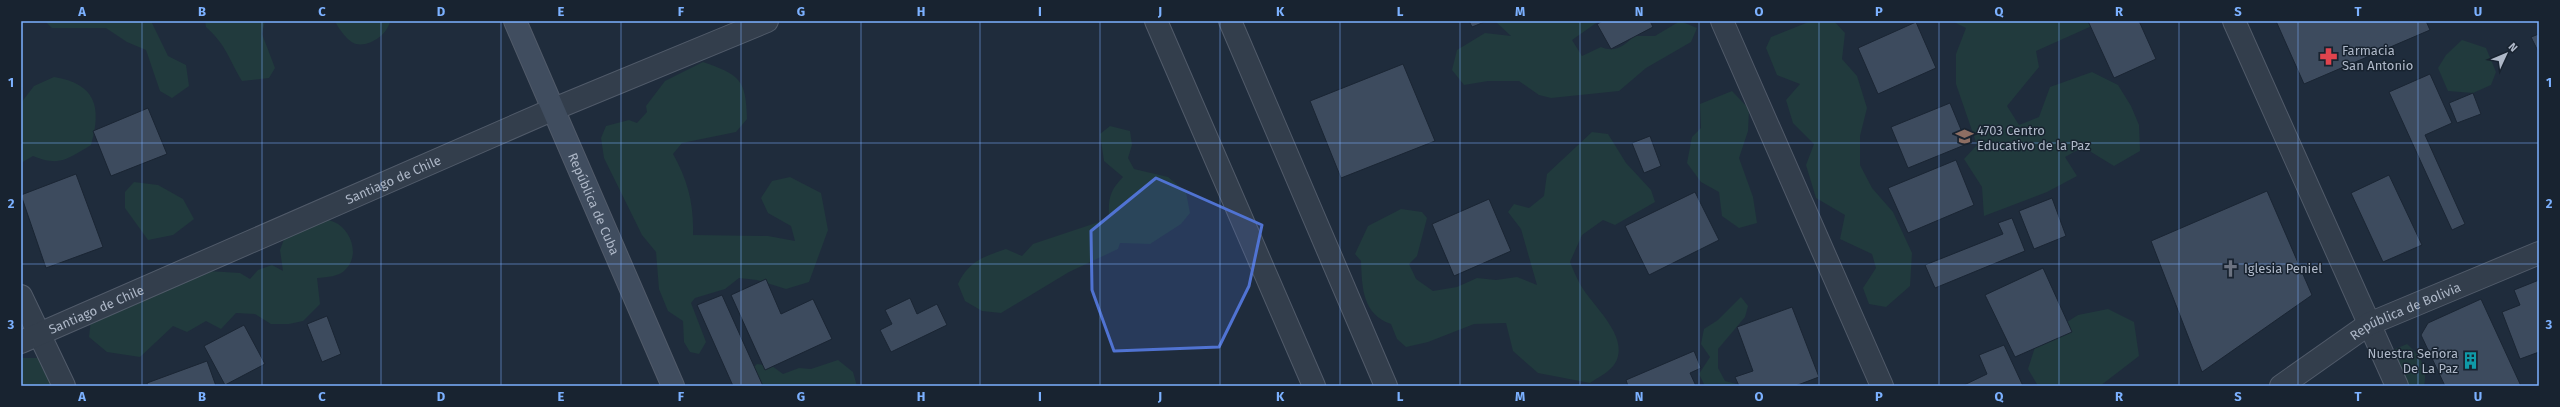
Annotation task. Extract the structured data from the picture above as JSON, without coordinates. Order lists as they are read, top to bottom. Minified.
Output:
{"streets":{"main road":["República de Cuba"],"street":["Santiago de Chile","República de Bolivia"]},"crossings":[["Santiago de Chile","República de Cuba"]],"places":{"pharmacy":["Farmacia San Antonio"],"school or university":["4703 Centro Educativo de la Paz"],"church":["Iglesia Peniel"],"building":["Nuestra Señora De La Paz"]},"north":"top right","grid":{"columns":["A","B","C","D","E","F","G","H","I","J","K","L","M","N","O","P","Q","R","S","T","U"],"rows":["1","2","3"]}}
